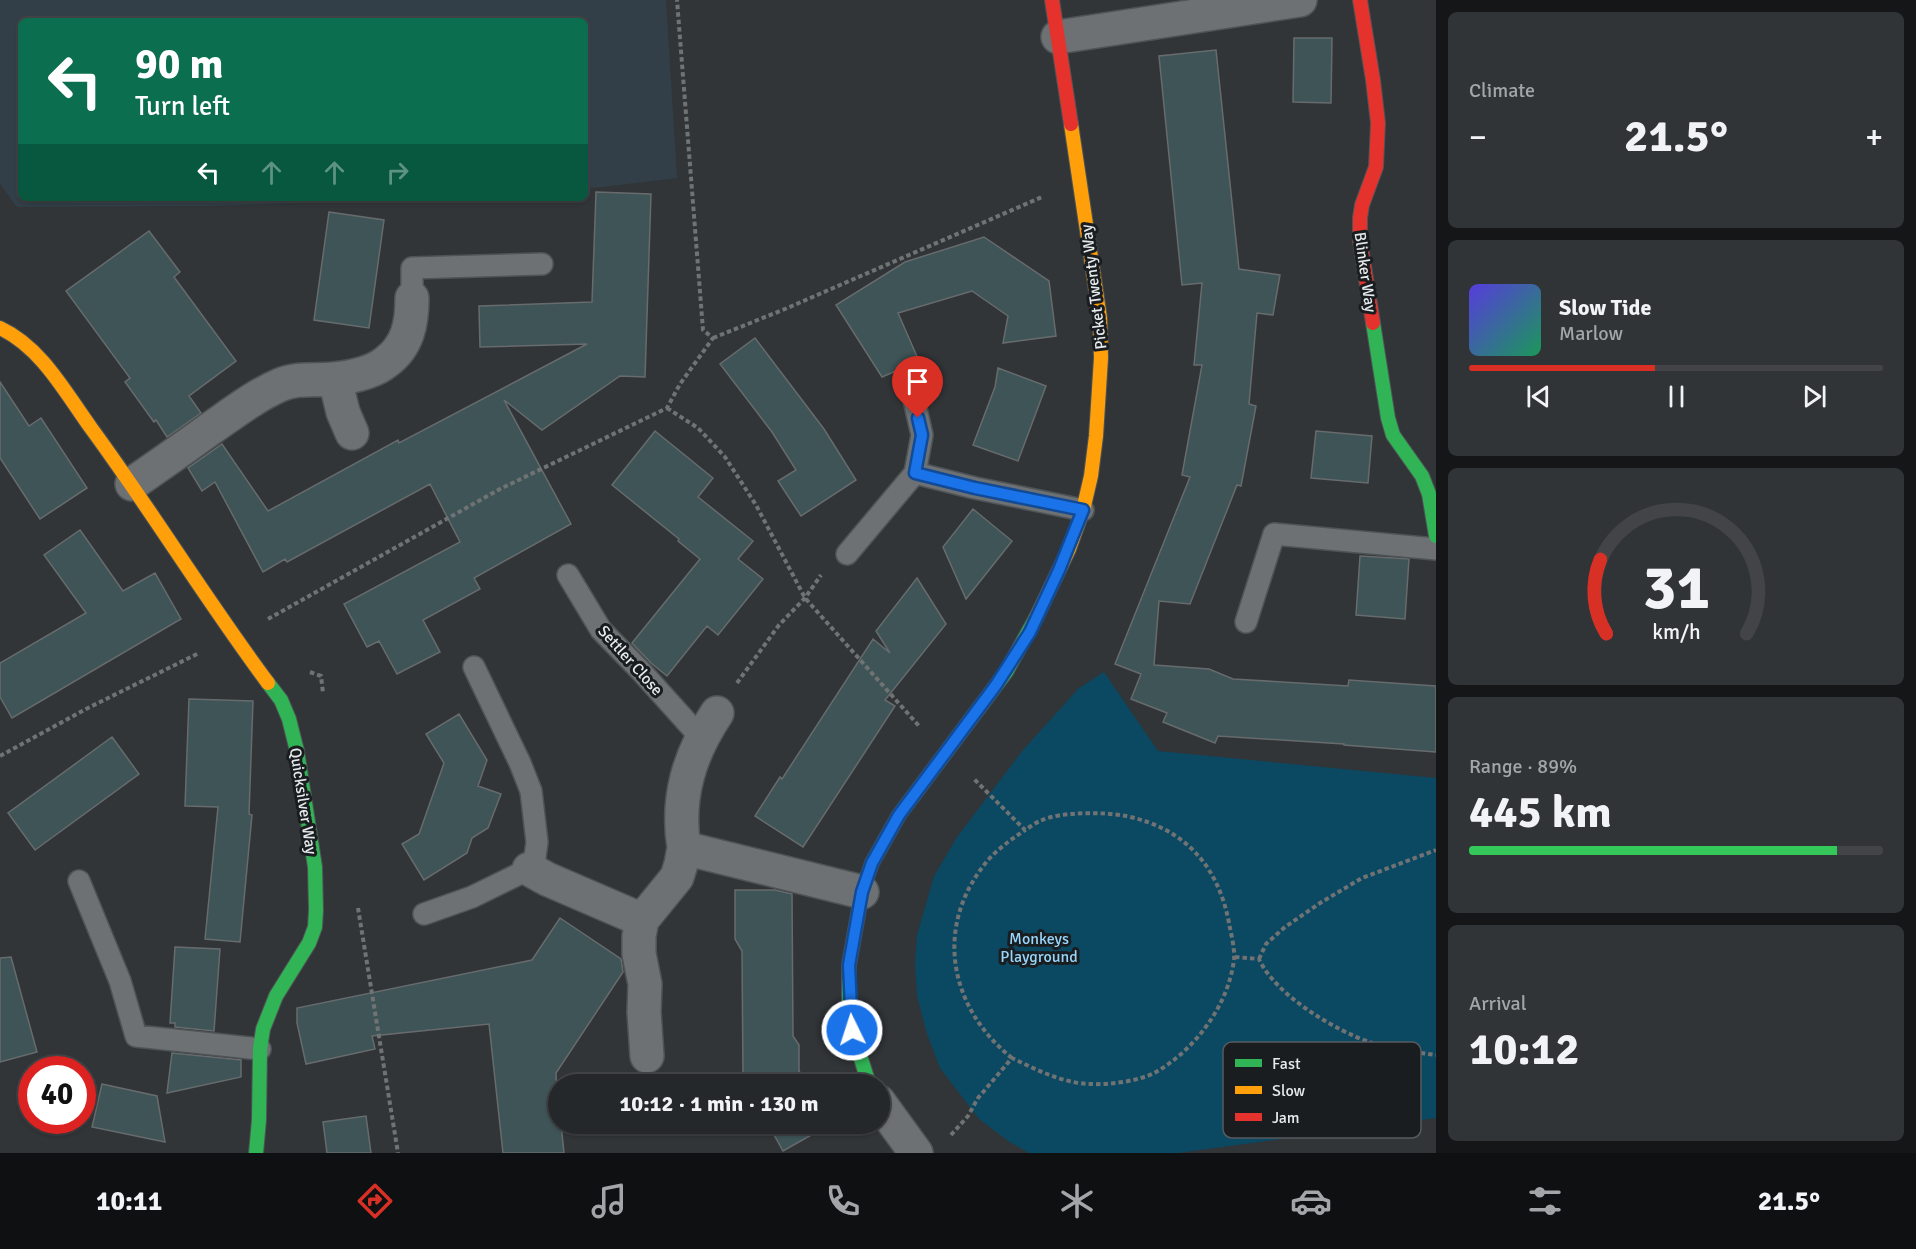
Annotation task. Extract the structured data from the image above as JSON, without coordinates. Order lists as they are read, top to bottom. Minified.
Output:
{"streets":{"street":["Blinker Way","Picket Twenty Way","Quicksilver Way"],"lane":["Settler Close"]},"parks":["Monkeys Playground"],"legend":["Fast","Slow","Jam"],"page":{"tile":["Climate",["Range · 89%","445 km"],["Arrival","10:12"]],"turn":["90 m","Turn left"],"heat":["−","21.5°","+"],"song":["Slow Tide","Marlow"],"limit":"40","trip":"10:12 · 1 min · 130 m","tabs":["10:11","21.5°"],"gauge":["31","km/h"]}}
